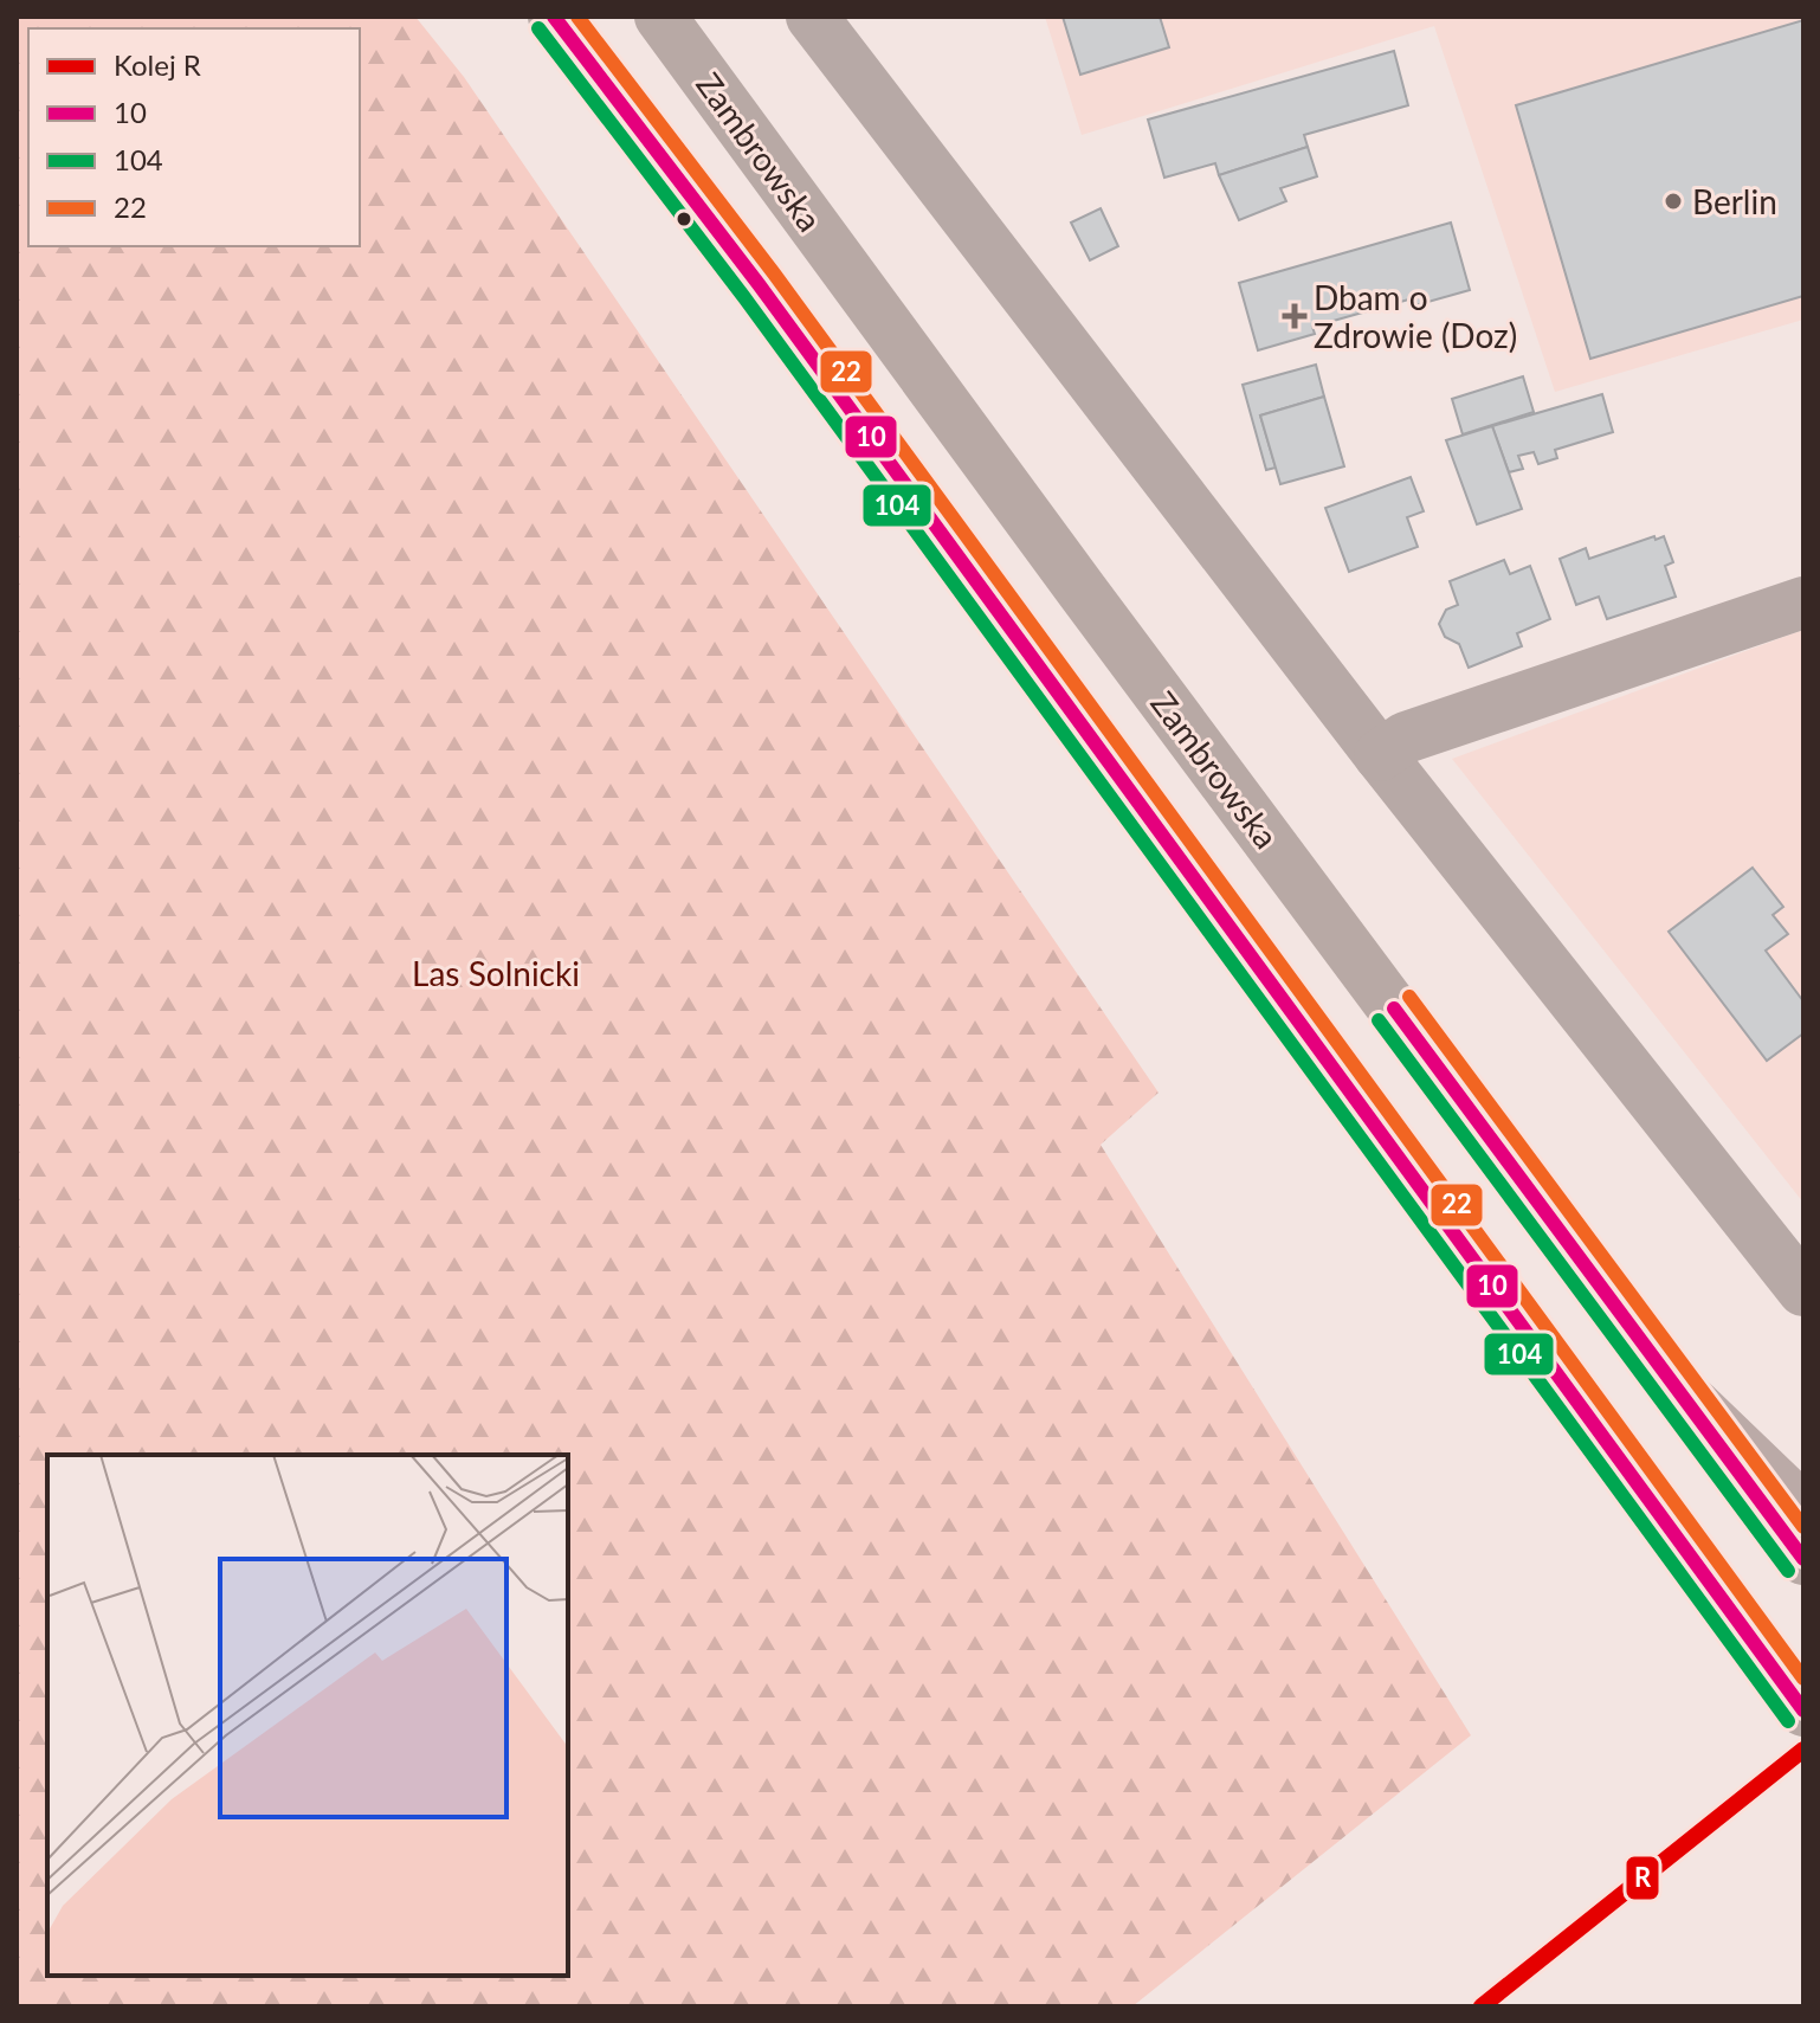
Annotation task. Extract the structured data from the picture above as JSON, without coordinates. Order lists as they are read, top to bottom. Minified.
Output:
{"streets":{"main road":["Zambrowska"]},"parks":["Las Solnicki"],"places":{"other":["Berlin"],"health":["Dbam o Zdrowie (Doz)"]},"lines":["transit line 10","transit line 22","transit line 104","rail line R"],"legend":["Kolej R","10","104","22"]}
